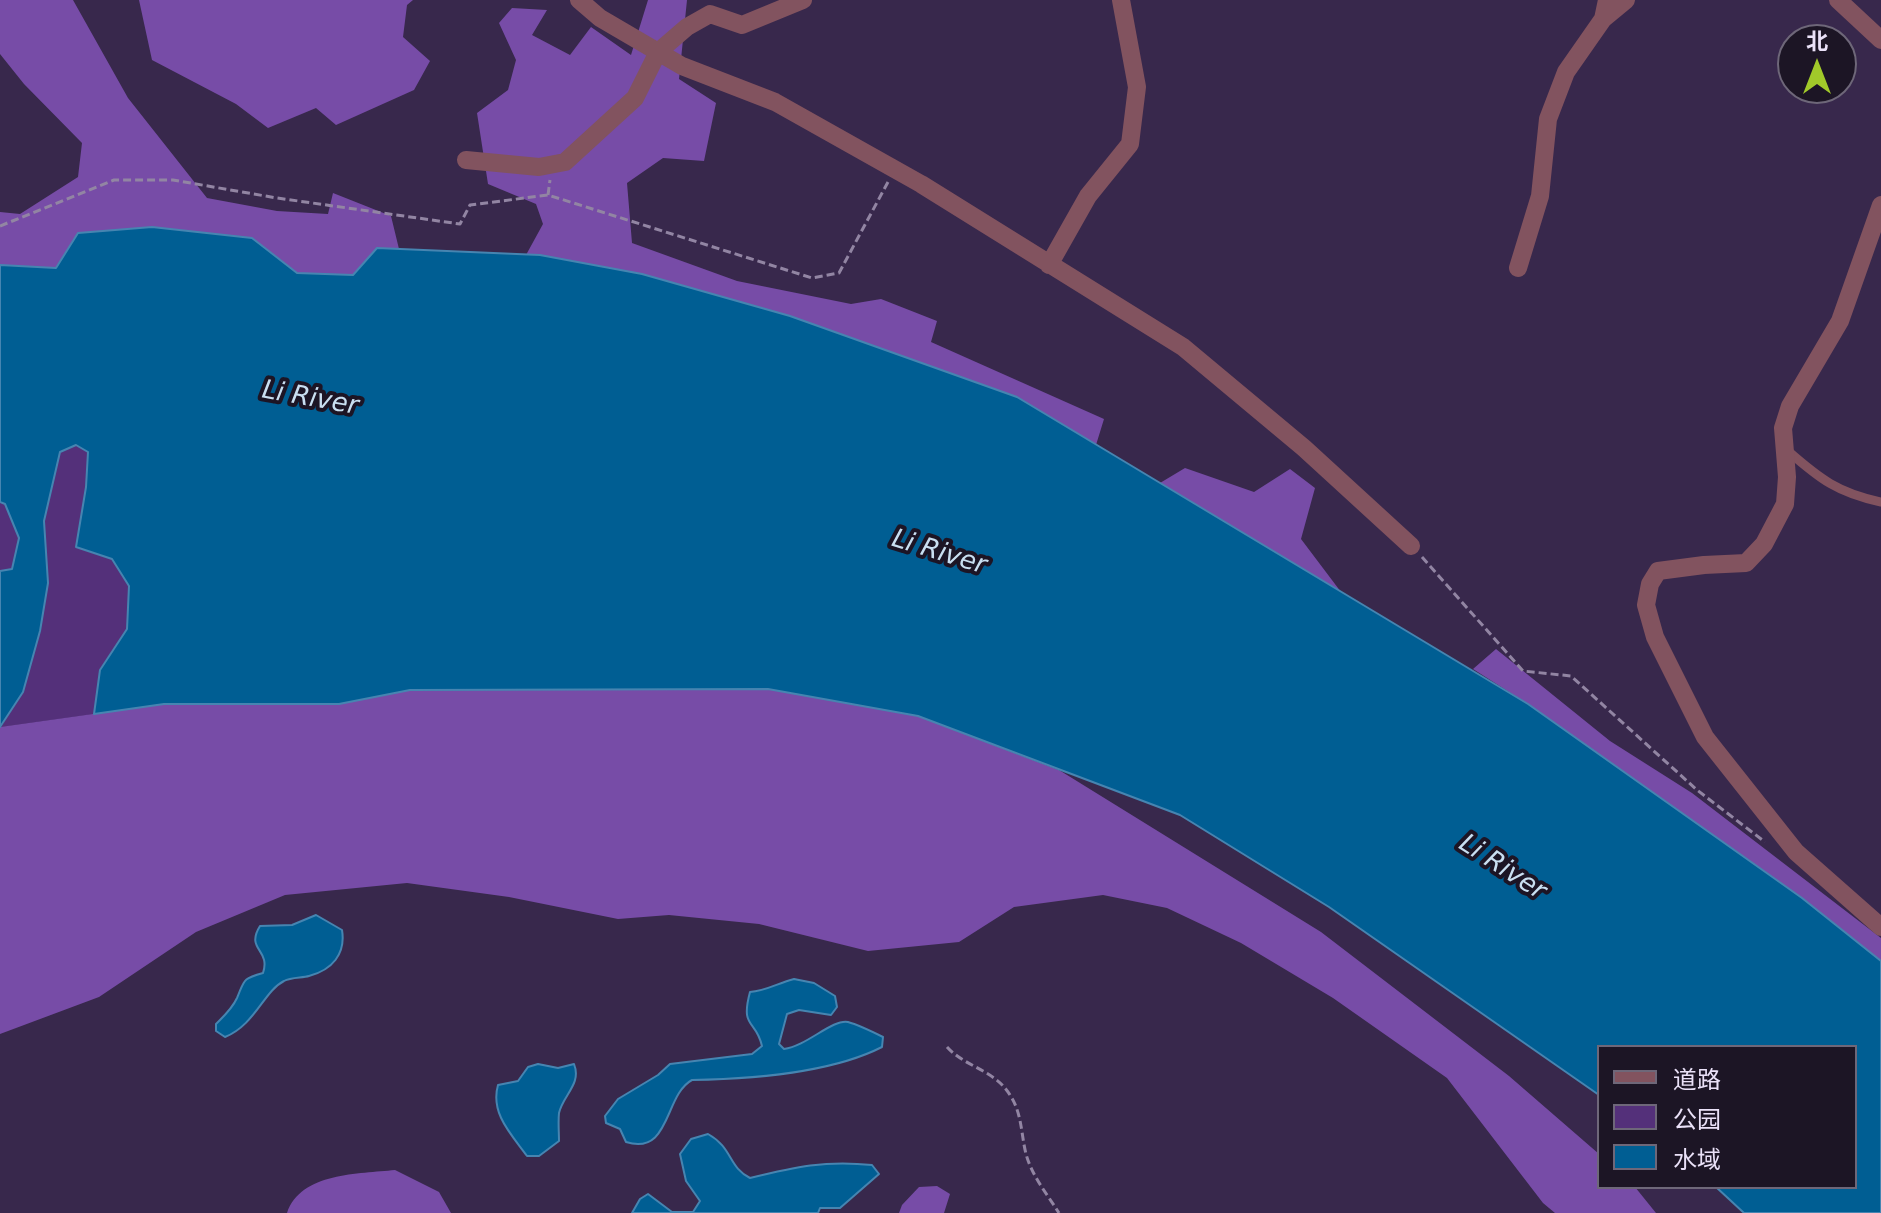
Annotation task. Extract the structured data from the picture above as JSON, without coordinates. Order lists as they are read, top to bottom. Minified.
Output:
{"water":["Li River"],"legend":["道路","公园","水域"],"north":"top"}
